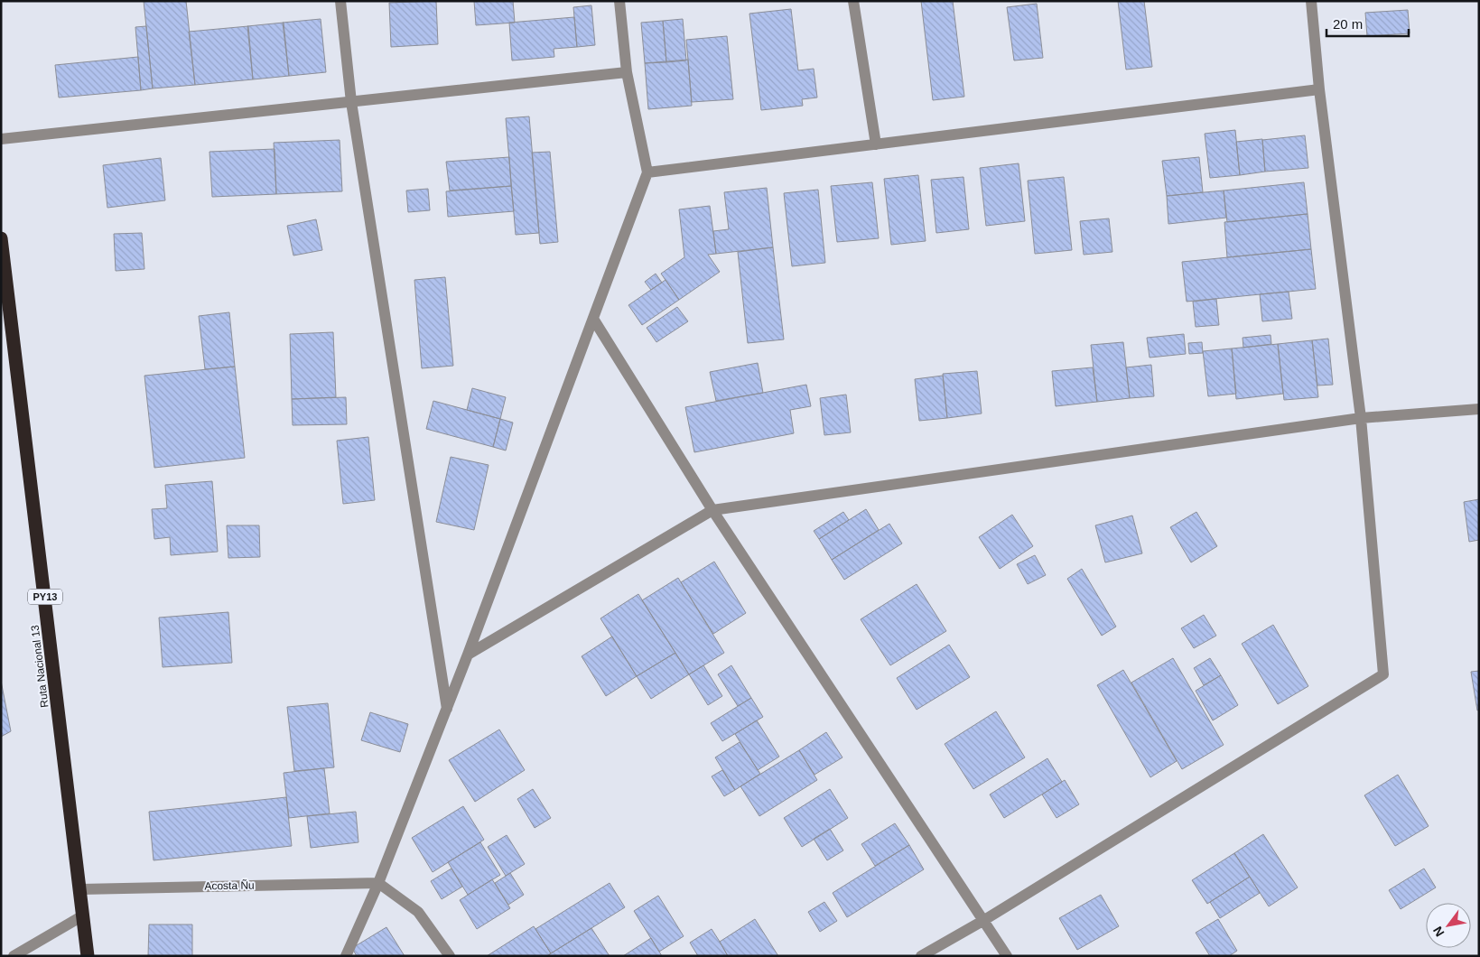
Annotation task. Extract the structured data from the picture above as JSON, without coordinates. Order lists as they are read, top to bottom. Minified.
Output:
{"streets":{"highway":["PY13","Ruta Nacional 13"],"street":["Acosta Ñu"]},"crossings":[["Ruta Nacional 13","Acosta Ñu"]],"scale_bar":"20 m","north":"bottom left"}
